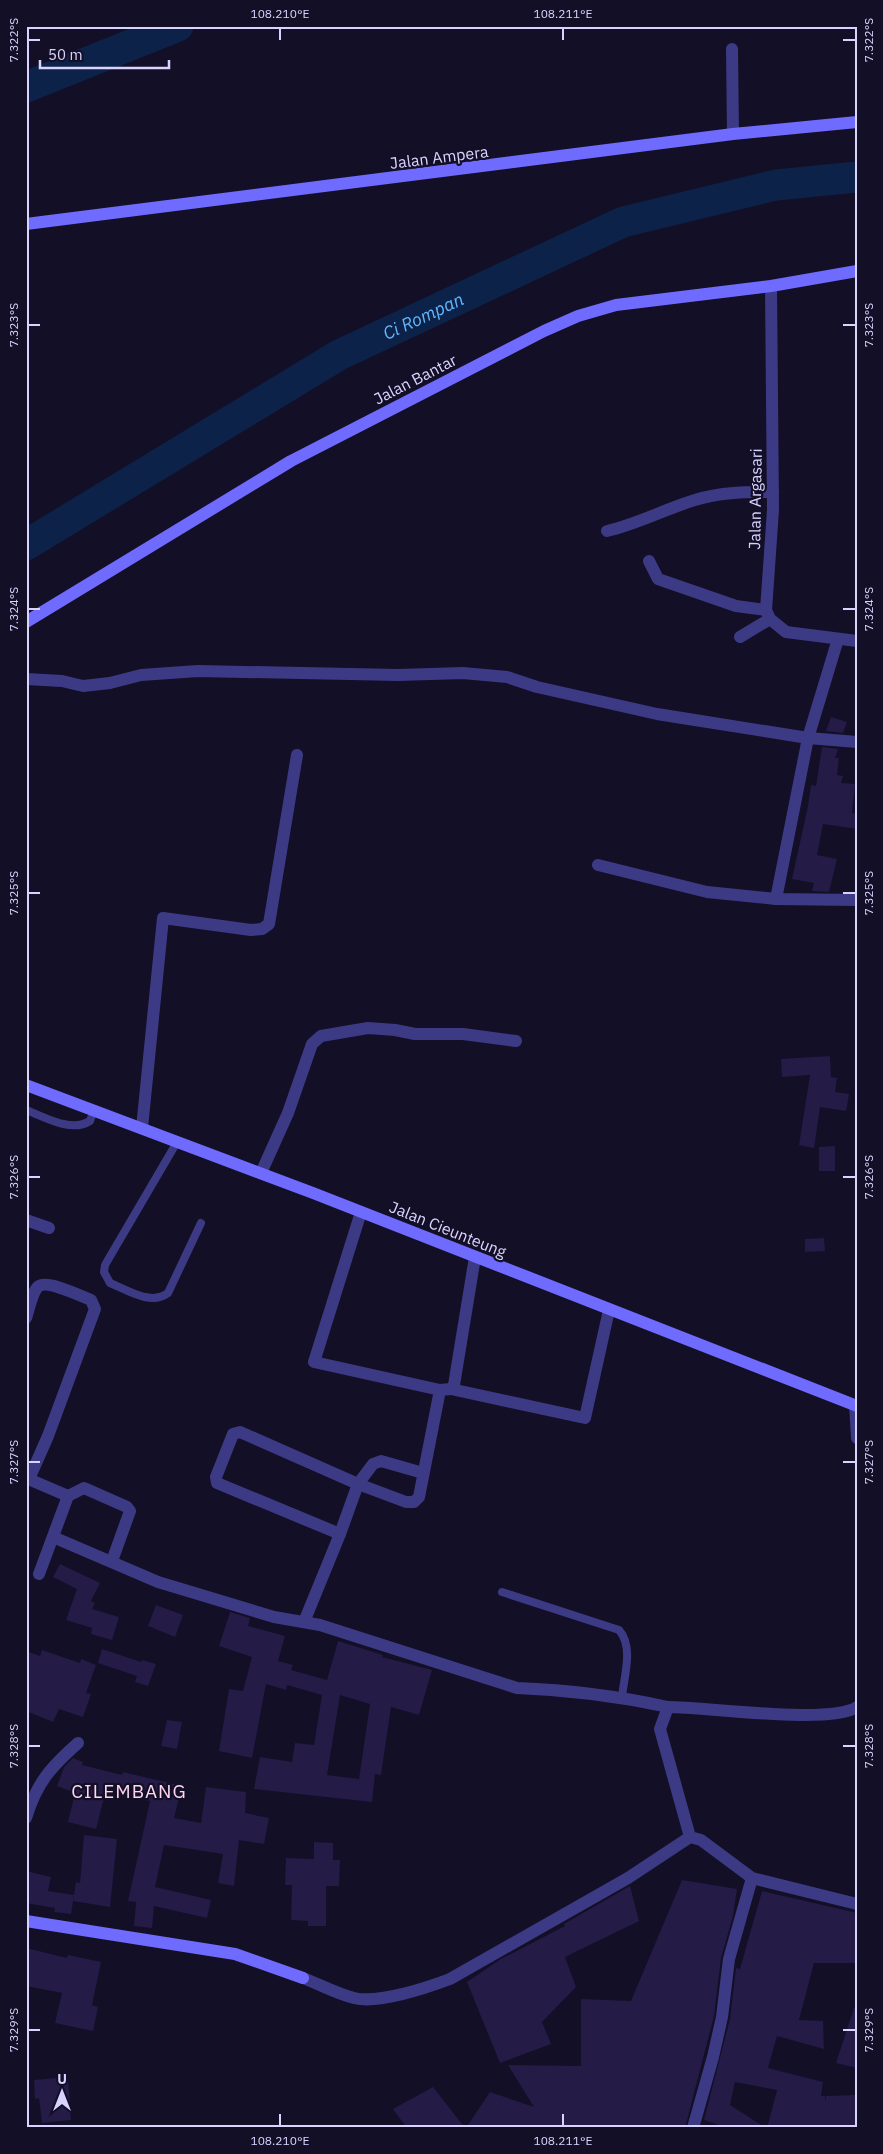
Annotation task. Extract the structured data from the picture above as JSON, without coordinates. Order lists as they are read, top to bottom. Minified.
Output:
{"streets":{"street":["Jalan Ampera","Jalan Bantar","Jalan Argasari","Jalan Cieunteung"]},"crossings":[["Jalan Bantar","Jalan Argasari"]],"districts":["CILEMBANG"],"water":["Ci Rompan"],"scale_bar":"50 m","north":"top","coordinates":["108.210°E","108.211°E","7.322°S","7.323°S","7.324°S","7.325°S","7.326°S","7.327°S","7.328°S","7.329°S"]}
